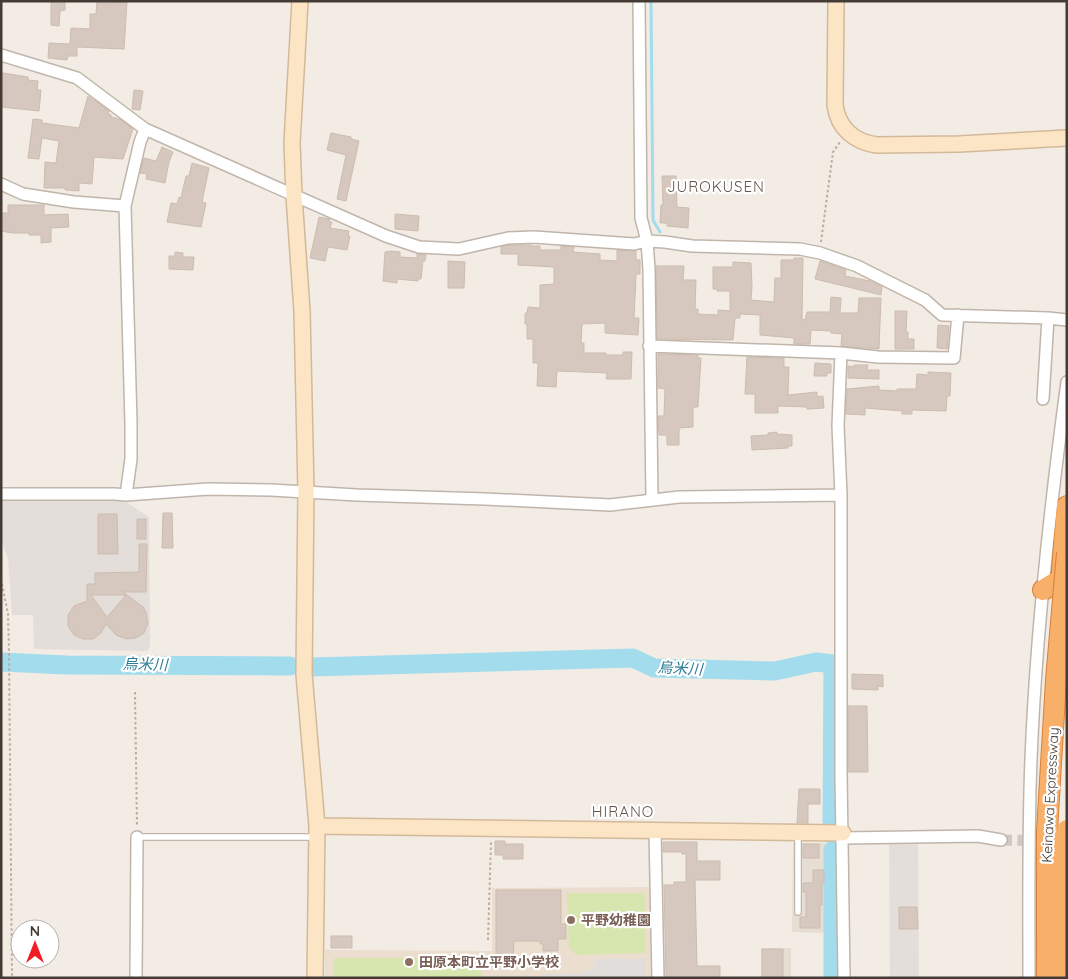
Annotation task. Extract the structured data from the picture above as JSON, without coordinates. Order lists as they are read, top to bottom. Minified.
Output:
{"streets":{"highway":["Keinawa Expressway"]},"districts":["JUROKUSEN","HIRANO"],"water":["烏米川"],"places":["平野幼稚園","田原本町立平野小学校"],"north":"top"}
